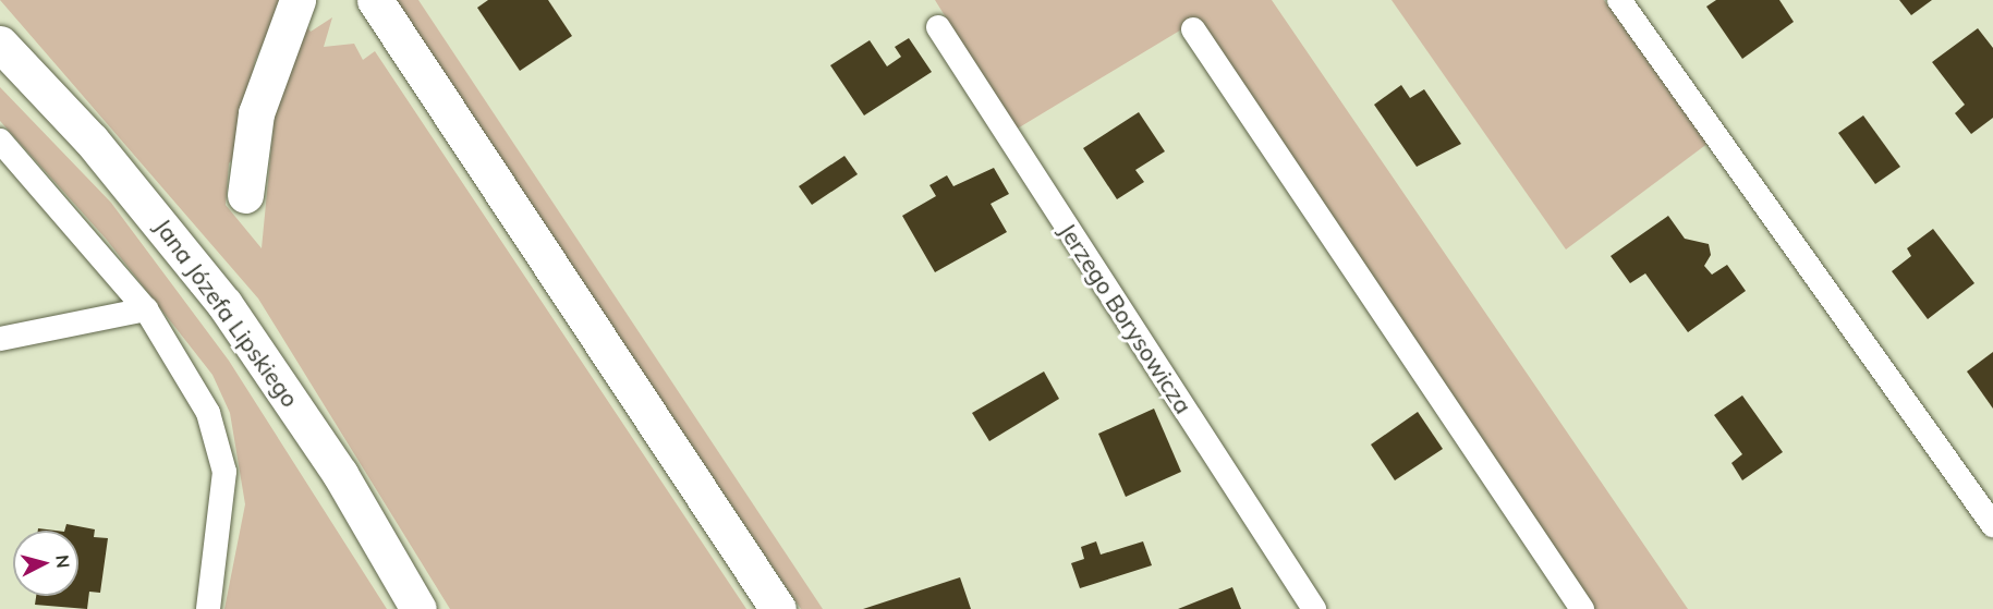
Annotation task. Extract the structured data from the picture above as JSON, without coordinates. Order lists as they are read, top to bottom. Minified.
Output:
{"streets":{"street":["Jana Józefa Lipskiego"],"lane":["Jerzego Borysowicza"]},"north":"right"}
